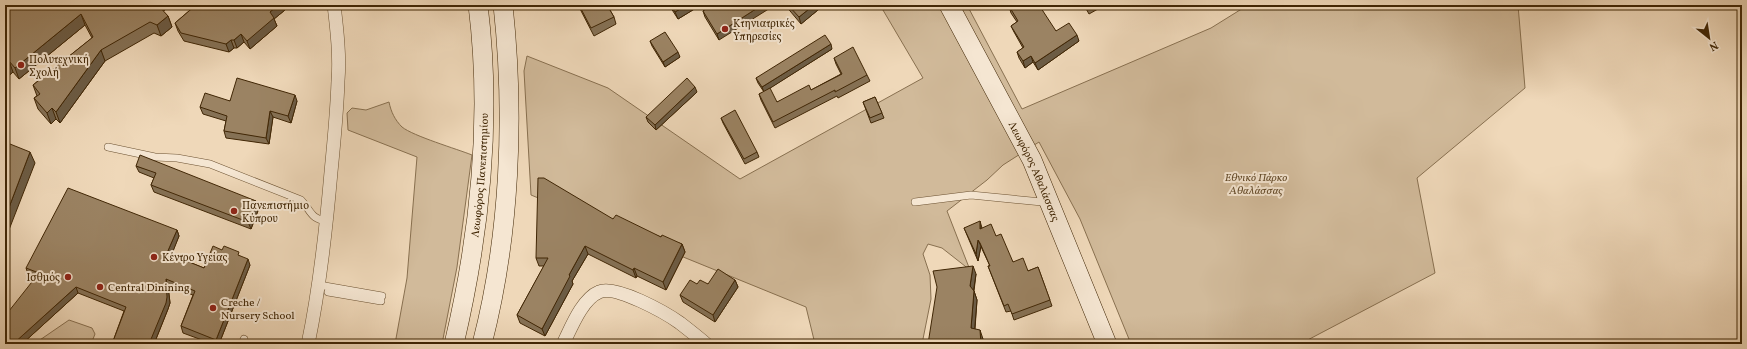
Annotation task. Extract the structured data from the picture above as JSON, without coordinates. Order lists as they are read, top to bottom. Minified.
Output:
{"streets":{"main road":["Λεωφόρος Αθαλάσσας","Λεωφόρος Πανεπιστημίου"]},"parks":["Εθνικό Πάρκο Αθαλάσσας"],"places":["Κτηνιατρικές Υπηρεσίες","Πολυτεχνική Σχολή","Πανεπιστήμιο Κύπρου","Κέντρο Υγείας","Ισθμός","Central Dinining","Creche / Nursery School"],"north":"bottom right"}
